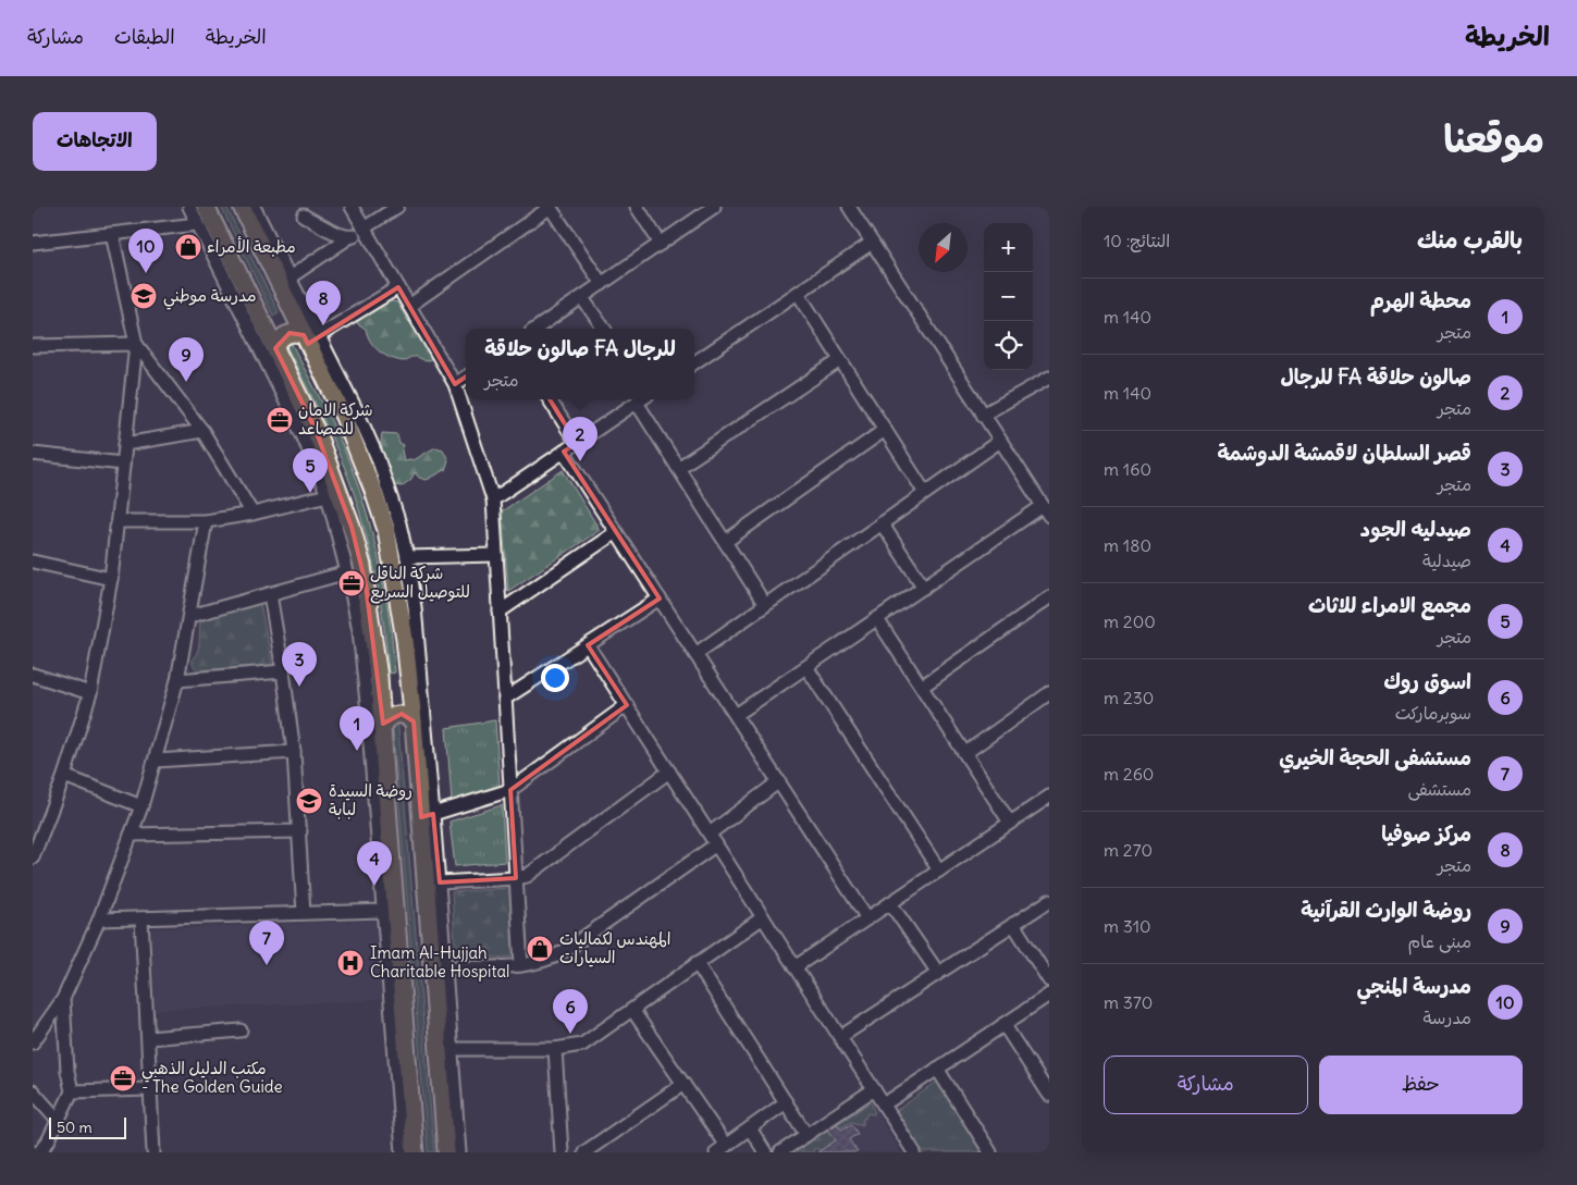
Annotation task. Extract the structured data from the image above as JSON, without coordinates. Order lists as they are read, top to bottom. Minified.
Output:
{"places":{"shop":["مطبعة الأمراء","المهندس لكماليات السيارات"],"school or university":["مدرسة موطني","روضة السيدة لبابة"],"office":["شركة الامان للمصاعد","شركة الناقل للتوصيل السريع","مكتب الدليل الذهبي - The Golden Guide"],"hospital":["Imam Al-Hujjah Charitable Hospital"]},"scale_bar":"50 m","north":"bottom left","page":{"header":"الخريطة","nav":["الخريطة","الطبقات","مشاركة"],"title":"موقعنا","buttons":["الاتجاهات",["حفظ","مشاركة"]],"heading":["بالقرب منك","النتائج: 10"],"map_buttons":["+","−"],"pins":["10","8","9","2","5","3","1","4","7","6"],"list":[{"mark":"1","name":"محطة الهرم","note":"متجر","value":"140 m"},{"mark":"2","name":"صالون حلاقة FA للرجال","note":"متجر","value":"140 m"},{"mark":"3","name":"قصر السلطان لاقمشة الدوشمة","note":"متجر","value":"160 m"},{"mark":"4","name":"صيدليه الجود","note":"صيدلية","value":"180 m"},{"mark":"5","name":"مجمع الامراء للاثاث","note":"متجر","value":"200 m"},{"mark":"6","name":"اسوق روك","note":"سوبرماركت","value":"230 m"},{"mark":"7","name":"مستشفى الحجة الخيري","note":"مستشفى","value":"260 m"},{"mark":"8","name":"مركز صوفيا","note":"متجر","value":"270 m"},{"mark":"9","name":"روضة الوارث القرآنية","note":"مبنى عام","value":"310 m"},{"mark":"10","name":"مدرسة المنجي","note":"مدرسة","value":"370 m"}],"popup":["صالون حلاقة FA للرجال","متجر"],"scale":"50 m"}}
